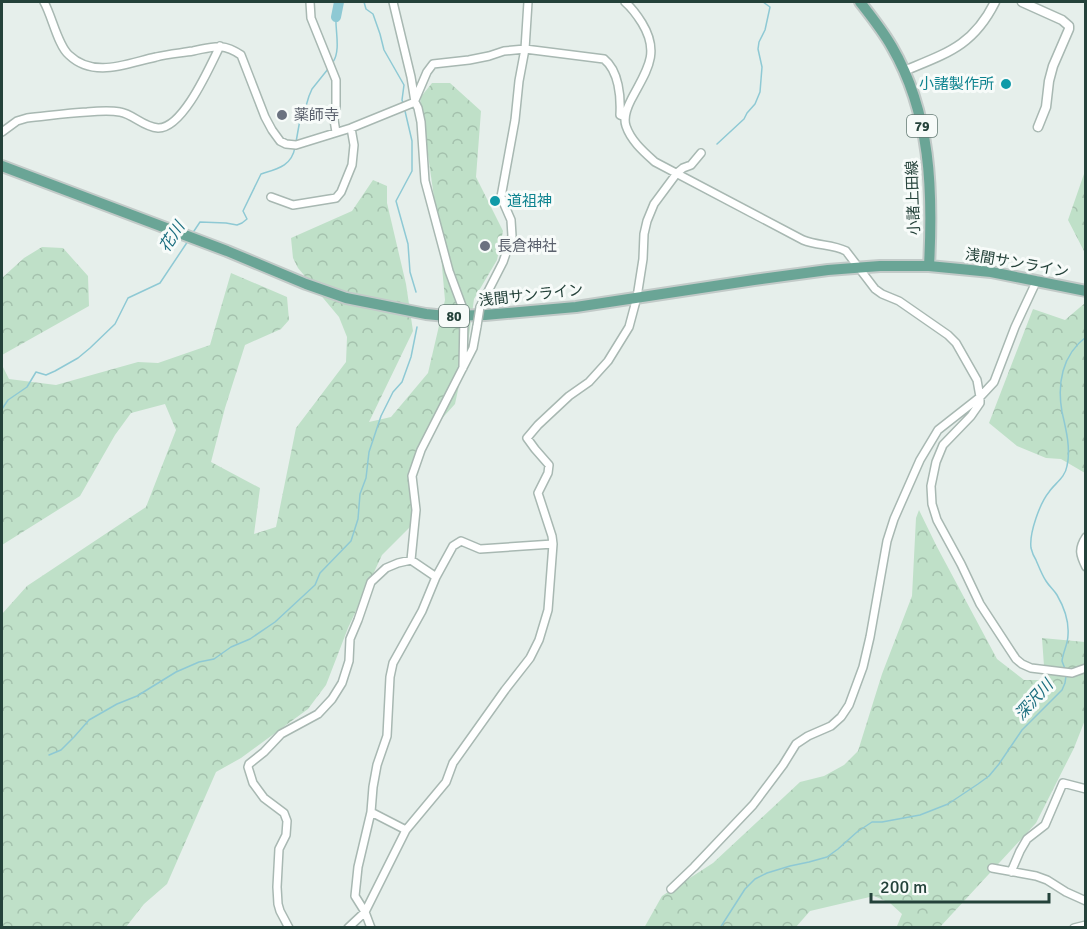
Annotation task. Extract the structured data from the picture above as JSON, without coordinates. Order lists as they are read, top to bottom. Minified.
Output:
{"streets":{"main road":["79","小諸上田線","浅間サンライン","80"]},"crossings":[["小諸上田線","浅間サンライン"]],"water":["花川","深沢川"],"places":["小諸製作所","薬師寺","道祖神","長倉神社"],"scale_bar":"200 m"}
